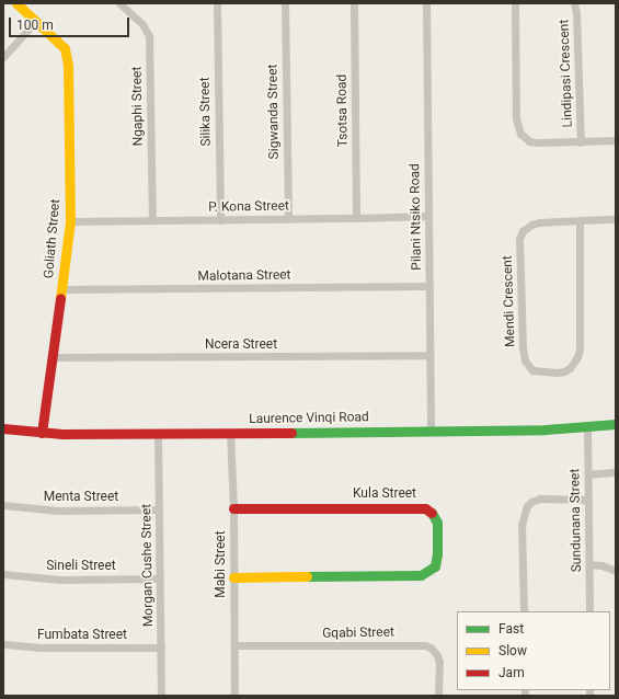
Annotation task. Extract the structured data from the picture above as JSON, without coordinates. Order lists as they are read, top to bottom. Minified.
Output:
{"streets":{"street":["Lindipasi Crescent","Ngaphi Street","Tsotsa Road","Silika Street","Sigwanda Street","P. Kona Street","Pilani Ntsiko Road","Goliath Street","Malotana Street","Mendi Crescent","Ncera Street","Laurence Vinqi Road","Kula Street","Menta Street","Sundunana Street","Mabi Street","Morgan Cushe Street","Sineli Street","Gqabi Street","Fumbata Street"]},"crossings":[["Ngaphi Street","P. Kona Street"],["Tsotsa Road","P. Kona Street"],["Silika Street","P. Kona Street"],["Sigwanda Street","P. Kona Street"],["P. Kona Street","Pilani Ntsiko Road"],["P. Kona Street","Goliath Street"],["Pilani Ntsiko Road","Malotana Street"],["Pilani Ntsiko Road","Ncera Street"],["Pilani Ntsiko Road","Laurence Vinqi Road"],["Goliath Street","Malotana Street"],["Goliath Street","Ncera Street"],["Goliath Street","Laurence Vinqi Road"],["Laurence Vinqi Road","Sundunana Street"],["Laurence Vinqi Road","Mabi Street"],["Laurence Vinqi Road","Morgan Cushe Street"],["Kula Street","Mabi Street"],["Menta Street","Morgan Cushe Street"],["Mabi Street","Gqabi Street"],["Morgan Cushe Street","Sineli Street"],["Morgan Cushe Street","Fumbata Street"]],"legend":["Fast","Slow","Jam"],"scale_bar":"100 m"}
